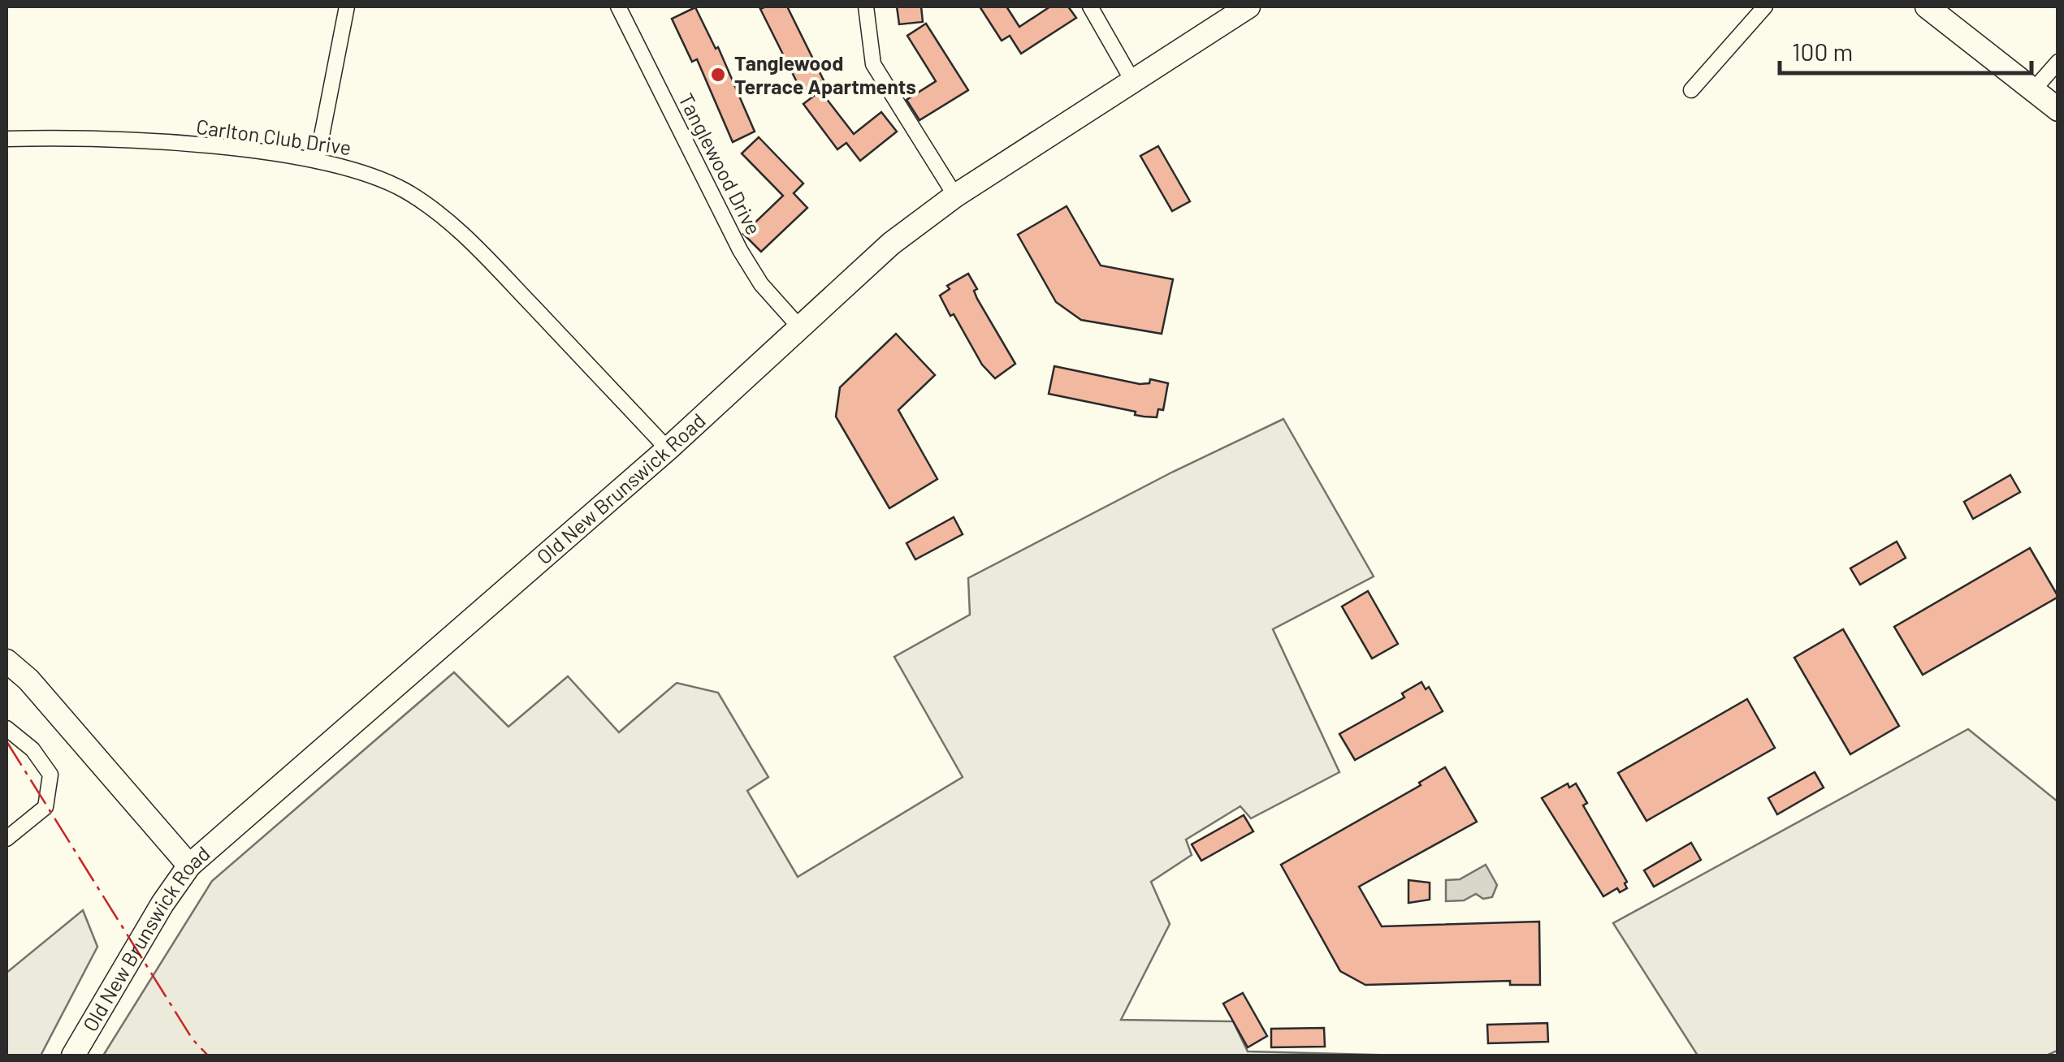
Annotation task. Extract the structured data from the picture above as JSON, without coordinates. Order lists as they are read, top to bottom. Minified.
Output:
{"streets":{"main road":["Old New Brunswick Road"],"street":["Carlton Club Drive","Tanglewood Drive"]},"crossings":[["Carlton Club Drive","Old New Brunswick Road"],["Tanglewood Drive","Old New Brunswick Road"]],"places":["Tanglewood Terrace Apartments"],"scale_bar":"100 m"}
